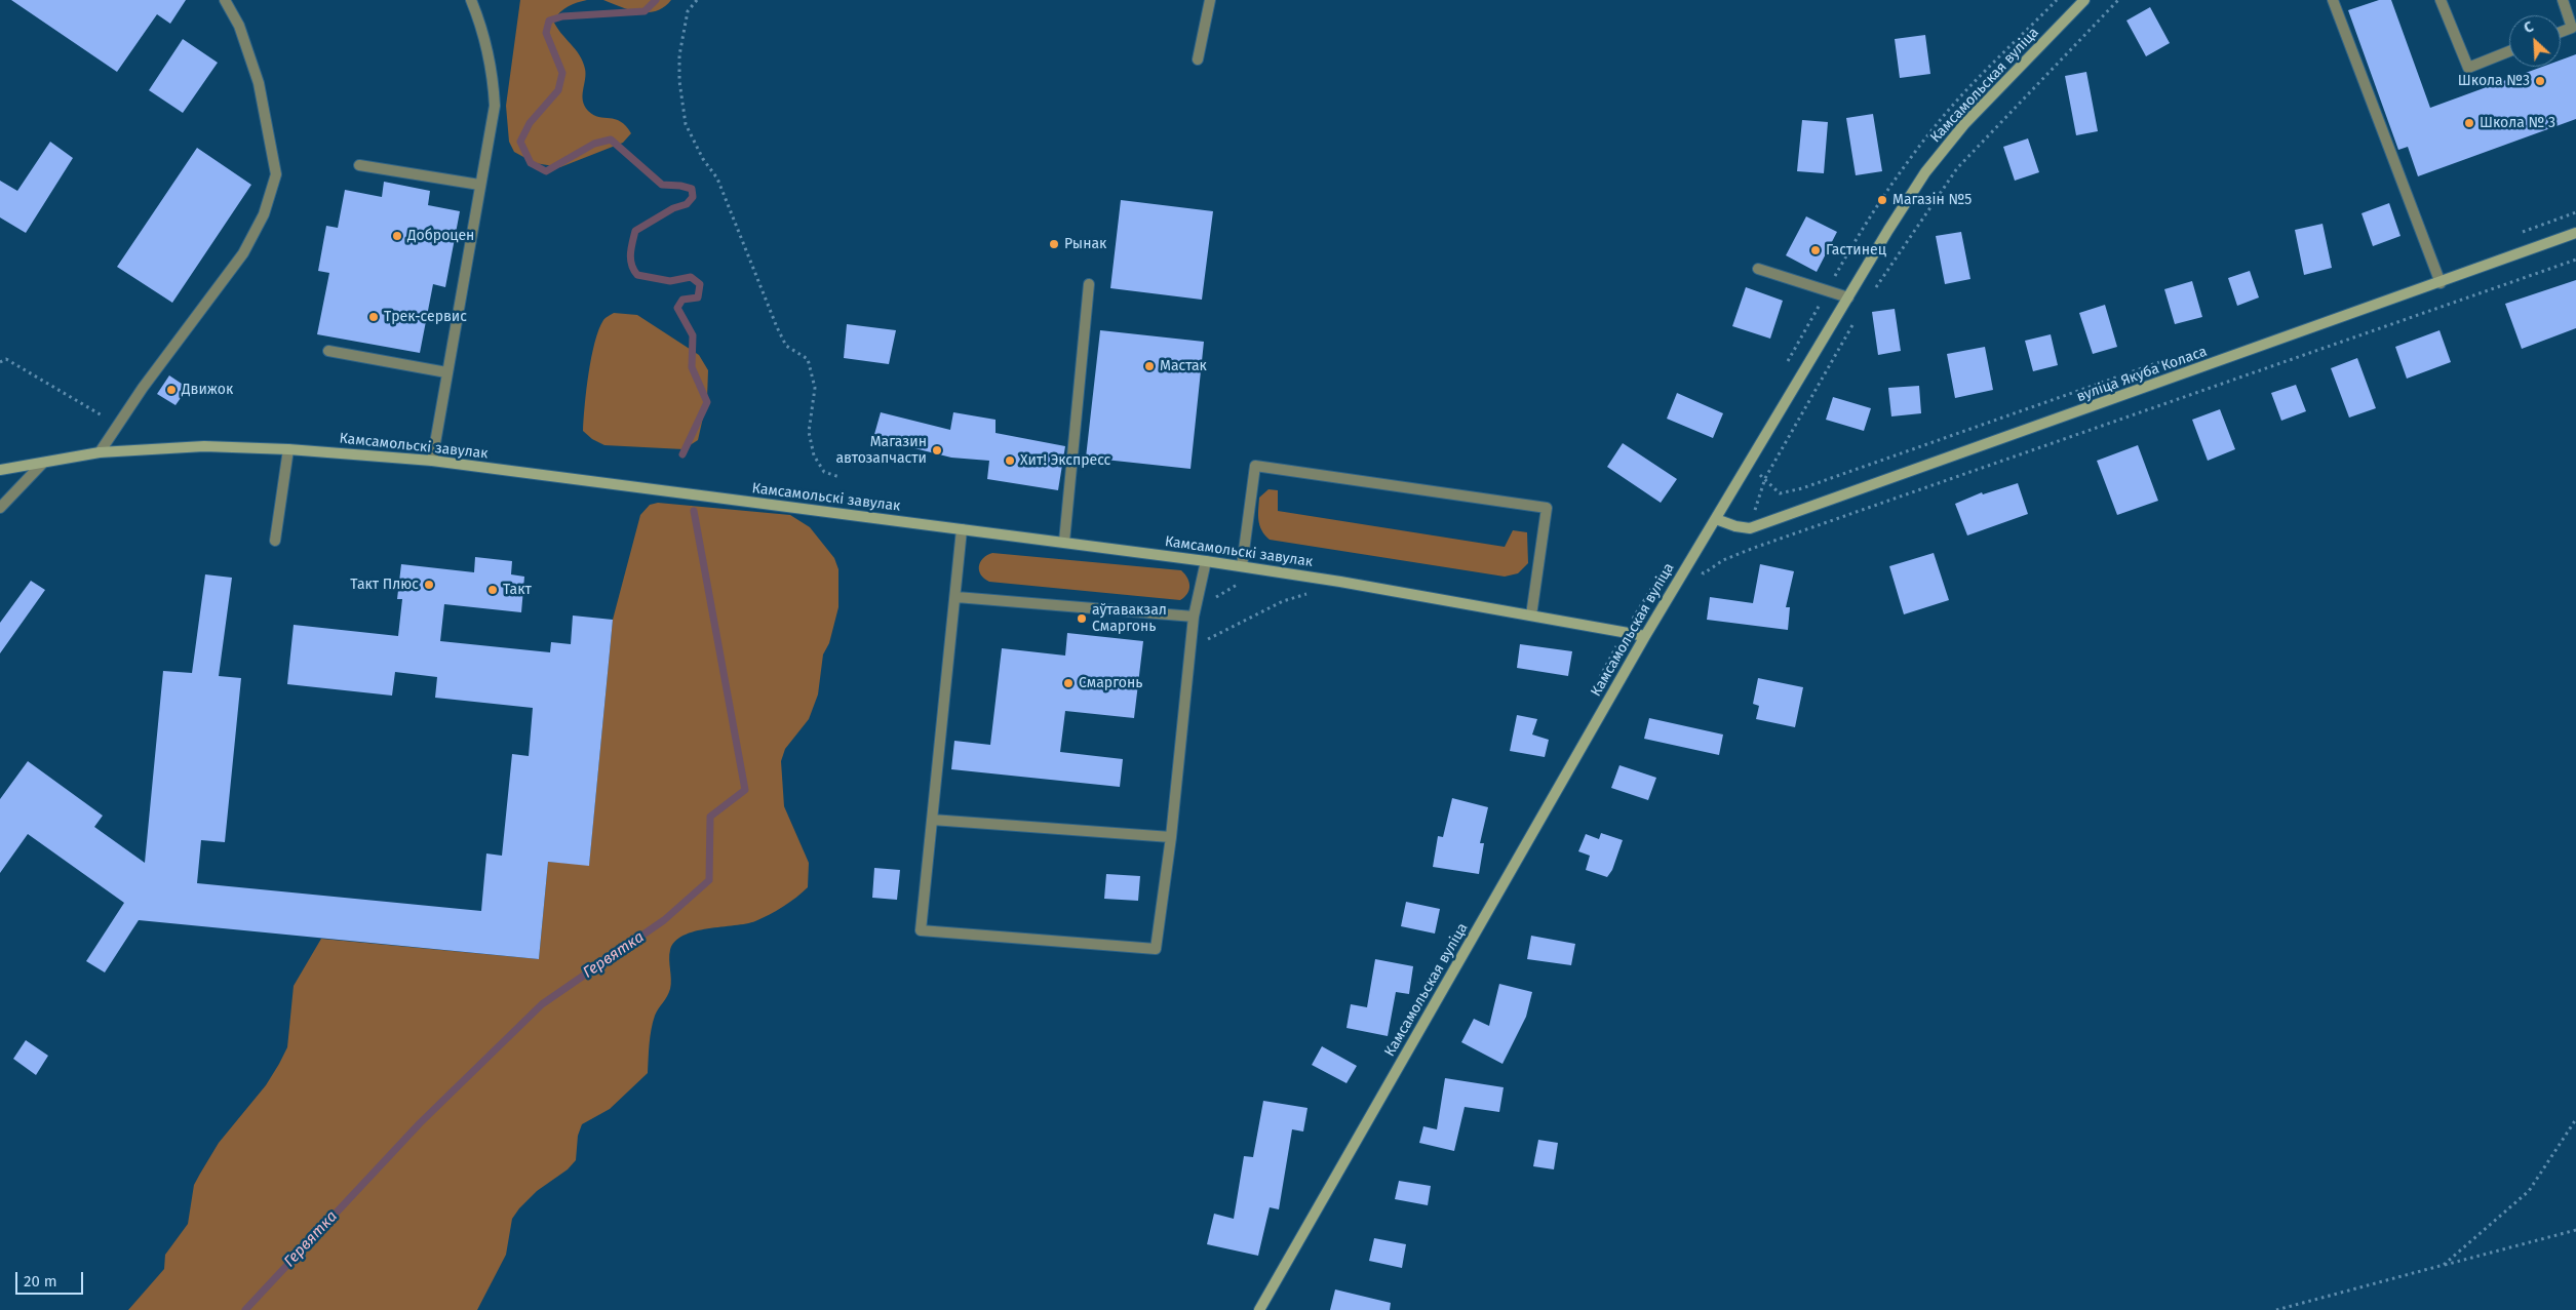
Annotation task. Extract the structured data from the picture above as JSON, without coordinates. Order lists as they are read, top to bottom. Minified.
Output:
{"streets":{"street":["Камсамольская вуліца","вуліца Якуба Коласа","Камсамольскі завулак"]},"crossings":[["Камсамольская вуліца","Камсамольскі завулак"]],"water":["Гервятка"],"places":["Школа №3","Школа № 3","Магазін №5","Доброцен","Рынак","Гастинец","Трек-сервис","Мастак","Движок","Магазин автозапчасти","Хит! Экспресс","Такт Плюс","Такт","аўтавакзал Смаргонь","Смаргонь"],"scale_bar":"20 m","north":"top left"}
